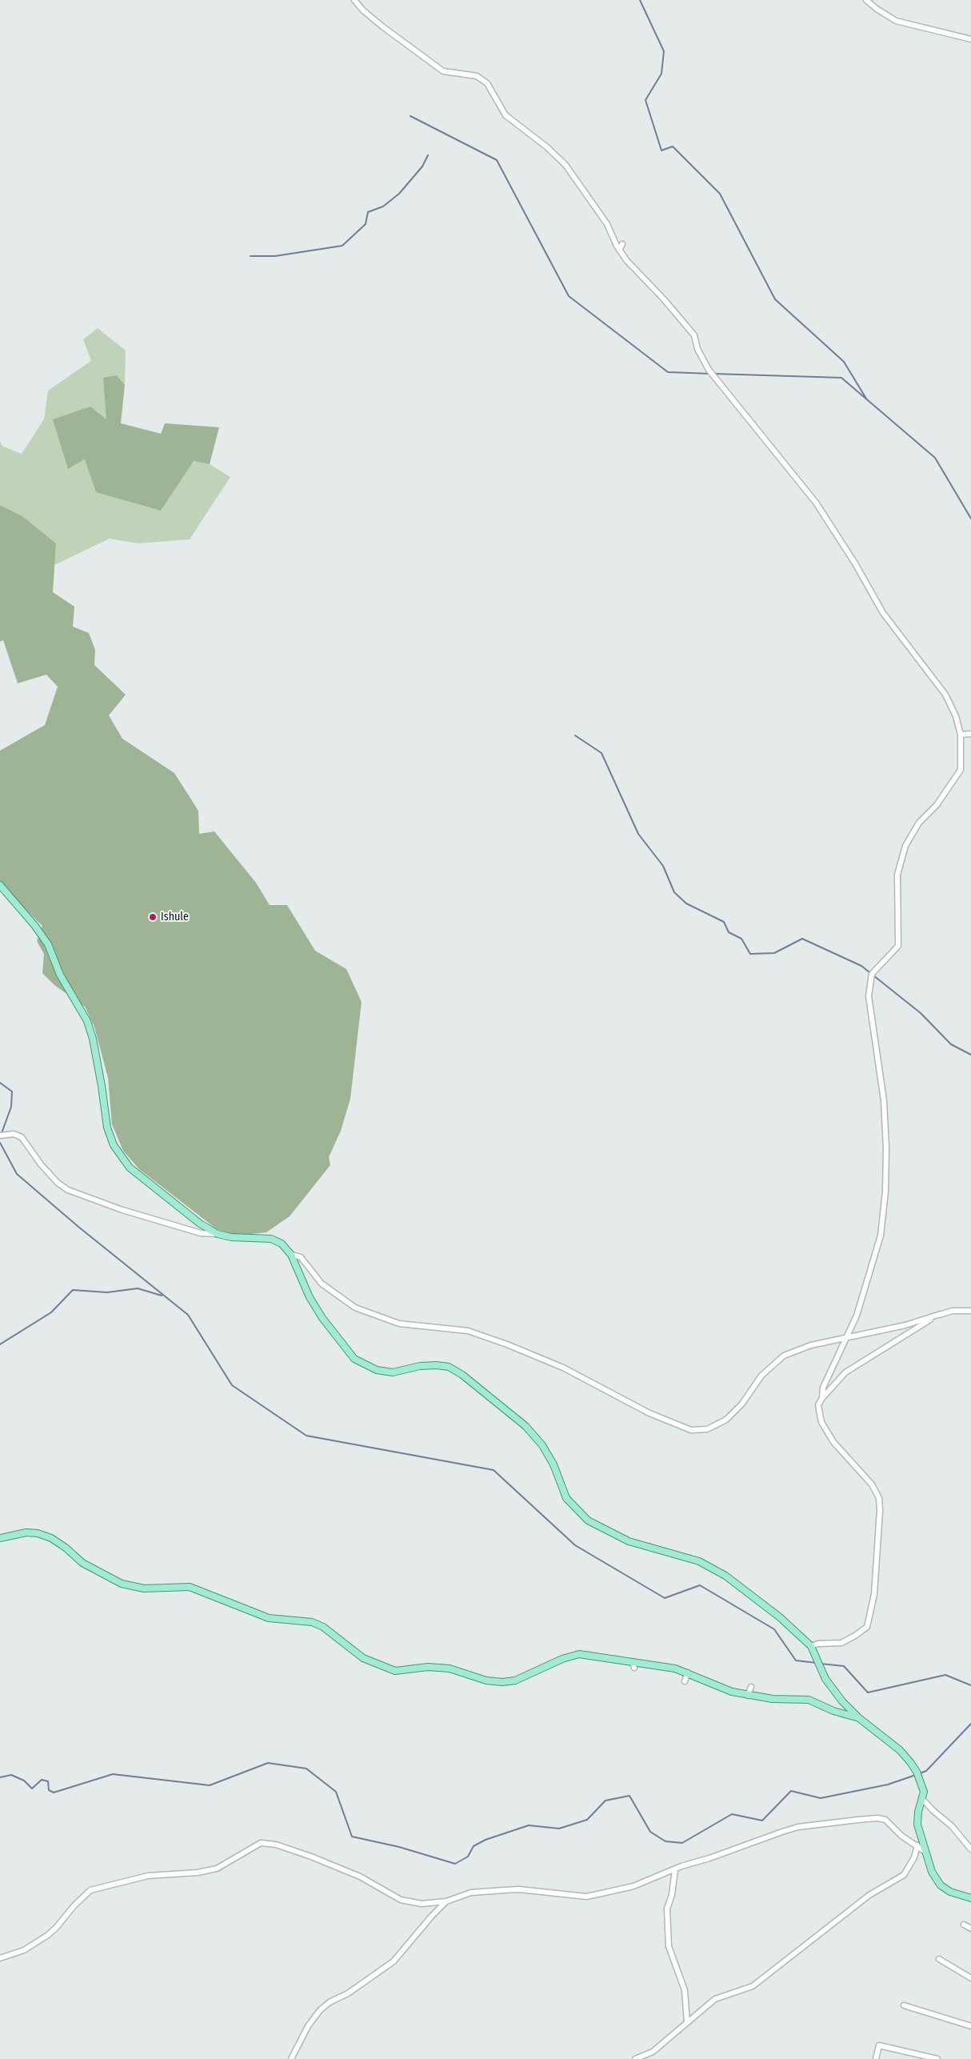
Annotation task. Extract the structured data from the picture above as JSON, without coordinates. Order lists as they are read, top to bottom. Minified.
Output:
{"places":["Ishule"]}
